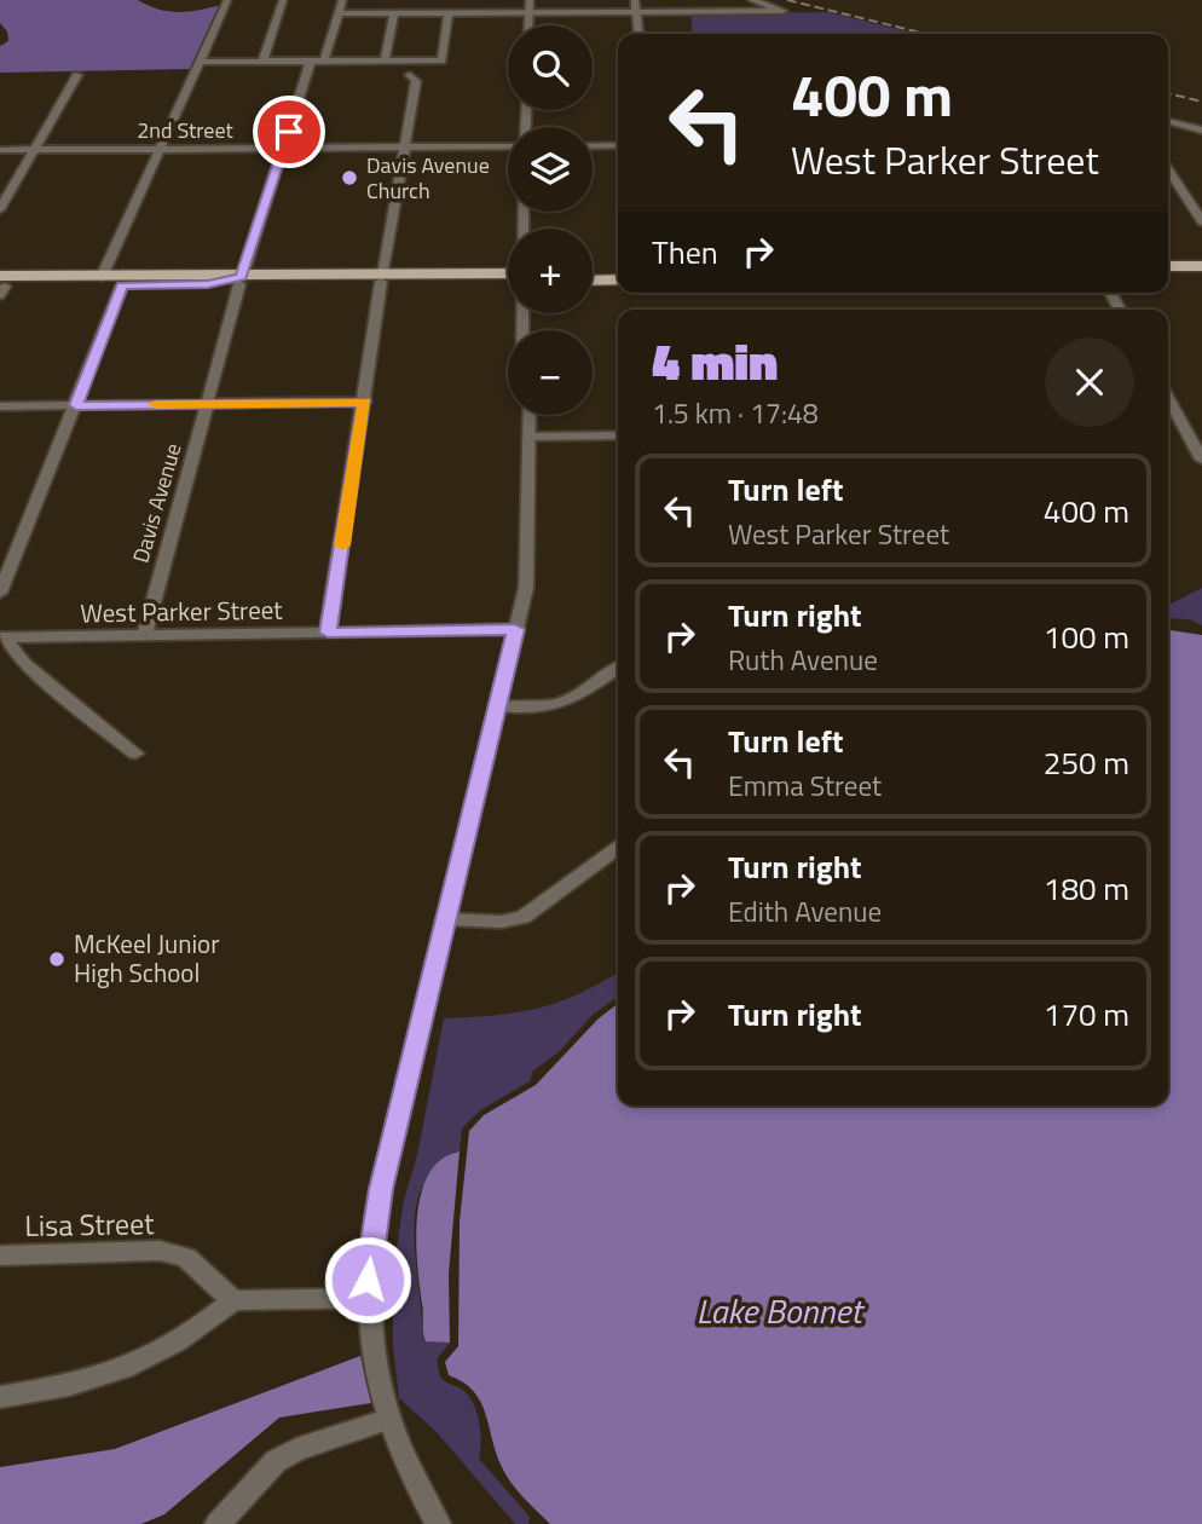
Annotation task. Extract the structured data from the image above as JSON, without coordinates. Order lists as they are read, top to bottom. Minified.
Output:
{"streets":{"street":["2nd Street","Davis Avenue","West Parker Street","Lisa Street"]},"crossings":[["2nd Street","Davis Avenue"],["Davis Avenue","West Parker Street"]],"water":["Lake Bonnet"],"places":["Davis Avenue Church","McKeel Junior High School"],"page":{"map_buttons":["+","−"],"turn":["400 m","West Parker Street"],"then":"Then","heading":["4 min","1.5 km · 17:48"],"list":[{"name":"Turn left","note":"West Parker Street","value":"400 m"},{"name":"Turn right","note":"Ruth Avenue","value":"100 m"},{"name":"Turn left","note":"Emma Street","value":"250 m"},{"name":"Turn right","note":"Edith Avenue","value":"180 m"},{"name":"Turn right","value":"170 m"}]}}
